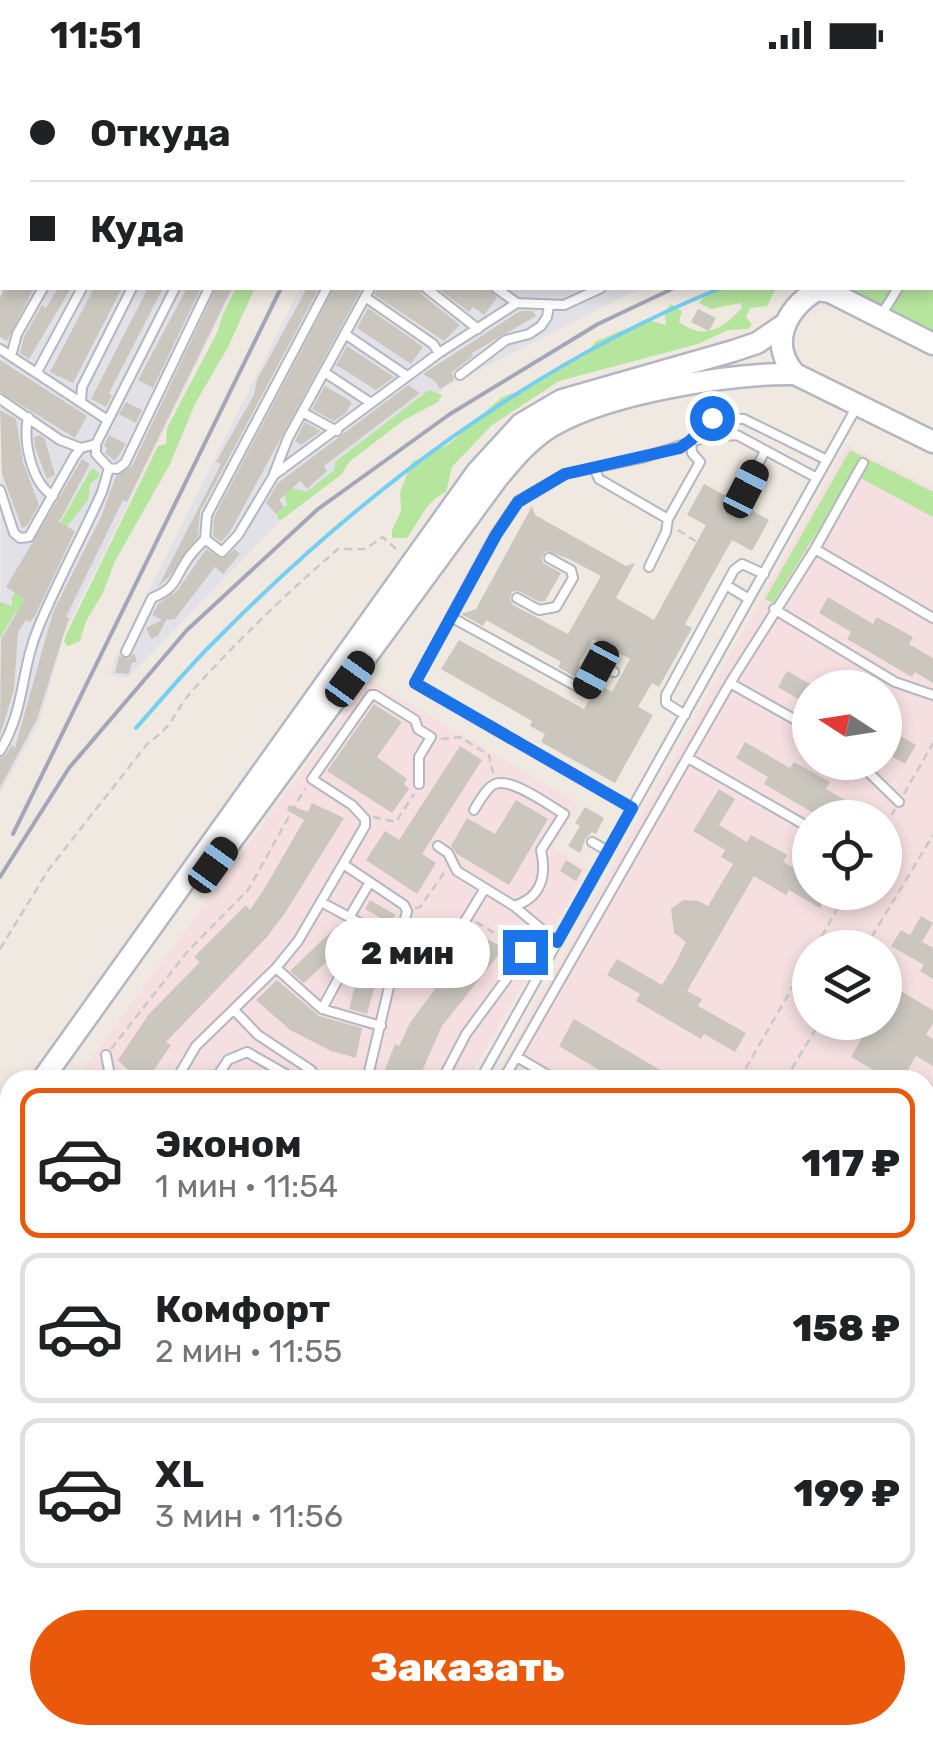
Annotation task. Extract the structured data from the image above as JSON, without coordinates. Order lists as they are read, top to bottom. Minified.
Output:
{"north":"left","page":{"status":"11:51","banner":["Откуда","Куда"],"bubble":"2 мин","list":[{"name":"Эконом","note":"1 мин · 11:54","value":"117 ₽"},{"name":"Комфорт","note":"2 мин · 11:55","value":"158 ₽"},{"name":"XL","note":"3 мин · 11:56","value":"199 ₽"}],"buttons":"Заказать"}}
